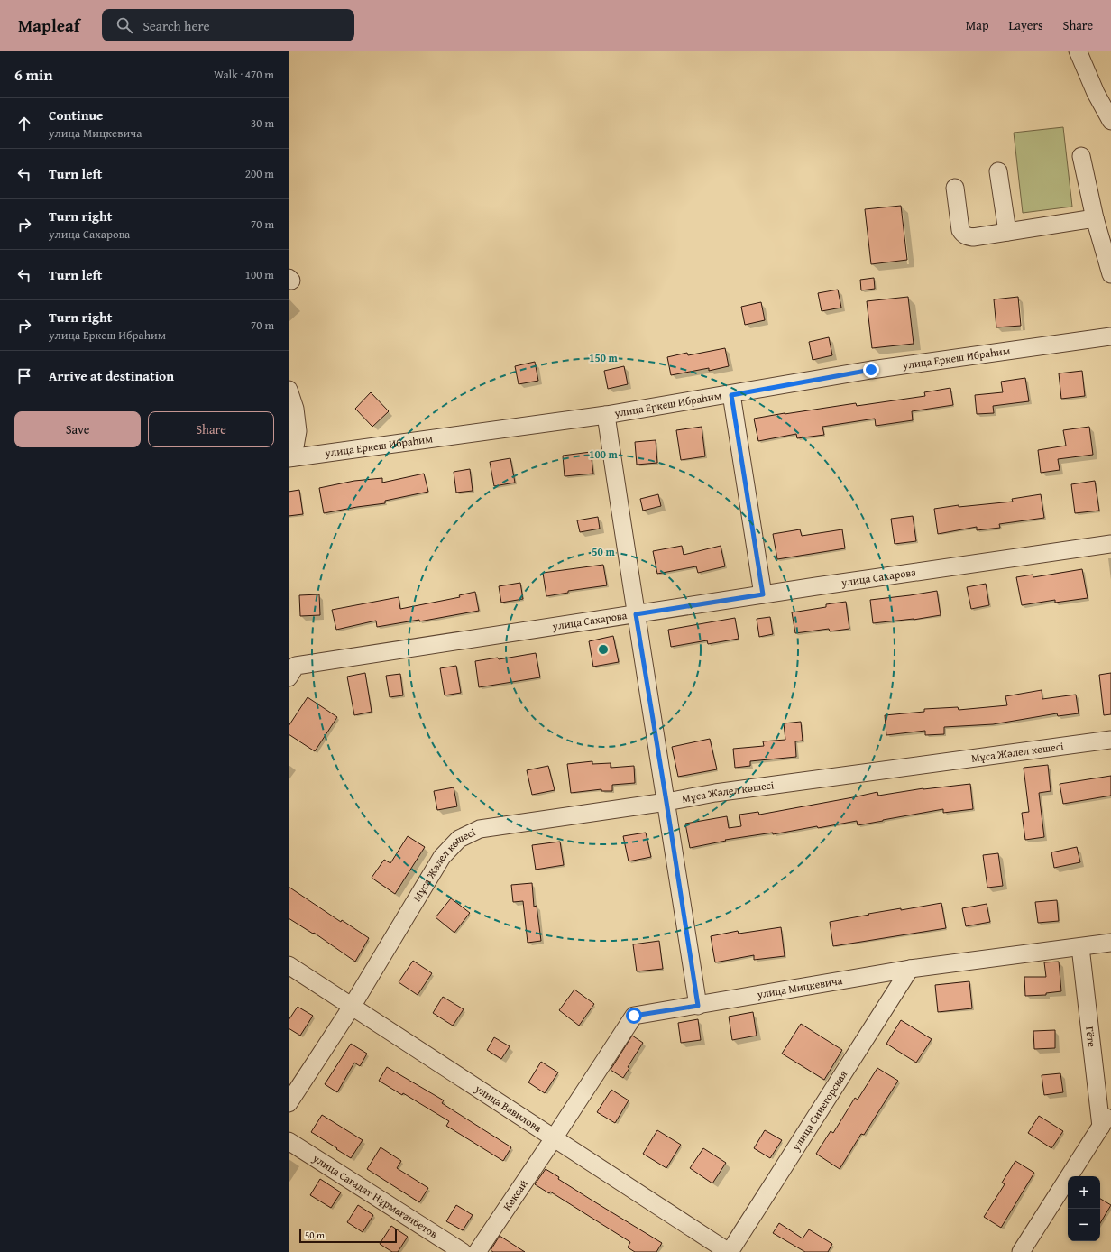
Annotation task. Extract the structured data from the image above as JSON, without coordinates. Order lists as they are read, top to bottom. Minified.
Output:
{"streets":{"street":["улица Еркеш Ибраһим","улица Сахарова","Мұса Жәлел көшесі","улица Мицкевича","Гёте","улица Вавилова","улица Синегорская","Көксай","улица Сағадат Нұрмағанбетов"]},"crossings":[["Мұса Жәлел көшесі","улица Вавилова"],["улица Мицкевича","Гёте"],["улица Мицкевича","улица Вавилова"],["улица Мицкевича","улица Синегорская"],["улица Мицкевича","Көксай"],["улица Вавилова","улица Синегорская"],["улица Вавилова","Көксай"]],"scale_bar":"50 m","page":{"header":"Mapleaf","search":"Search here","nav":["Map","Layers","Share"],"heading":["6 min","Walk · 470 m"],"list":[["Continue","улица Мицкевича","30 m"],["Turn left","200 m"],["Turn right","улица Сахарова","70 m"],["Turn left","100 m"],["Turn right","улица Еркеш Ибраһим","70 m"],"Arrive at destination"],"buttons":["Save","Share"],"map_buttons":["+","−"],"scale":"50 m"},"rings":["150 m","100 m","50 m"]}
